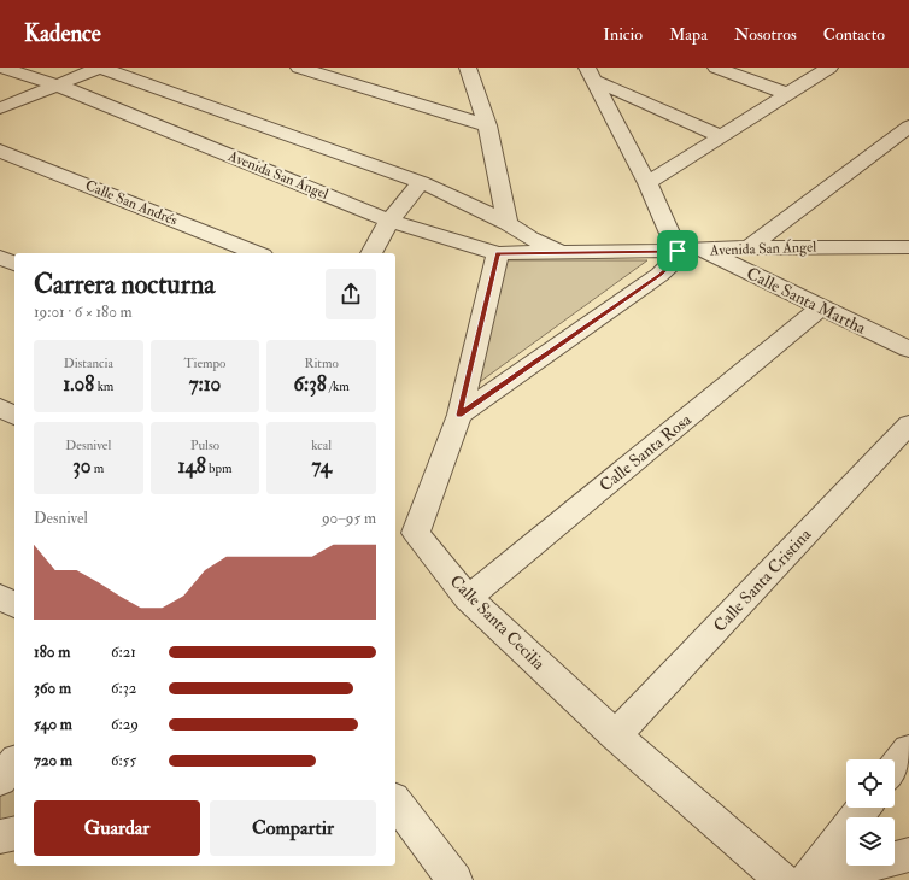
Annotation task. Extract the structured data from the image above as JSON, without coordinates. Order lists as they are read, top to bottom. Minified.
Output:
{"streets":{"street":["Avenida San Ángel","Calle San Andrés","Calle Santa Martha","Calle Santa Rosa","Calle Santa Cristina","Calle Santa Cecilia"]},"crossings":[["Avenida San Ángel","Calle Santa Martha"],["Avenida San Ángel","Calle Santa Cecilia"],["Calle Santa Martha","Calle Santa Rosa"],["Calle Santa Rosa","Calle Santa Cecilia"],["Calle Santa Cristina","Calle Santa Cecilia"]],"page":{"header":"Kadence","nav":["Inicio","Mapa","Nosotros","Contacto"],"heading":["Carrera nocturna","19:01 · 6 × 180 m"],"stats":[["Distancia","1.08 km"],["Tiempo","7:10"],["Ritmo","6:38 /km"],["Desnivel","30 m"],["Pulso","148 bpm"],["kcal","74"]],"chart":["Desnivel","90–95 m"],"list":[{"name":"180 m","note":"6:21"},{"name":"360 m","note":"6:32"},{"name":"540 m","note":"6:29"},{"name":"720 m","note":"6:55"}],"buttons":["Guardar","Compartir"]}}
